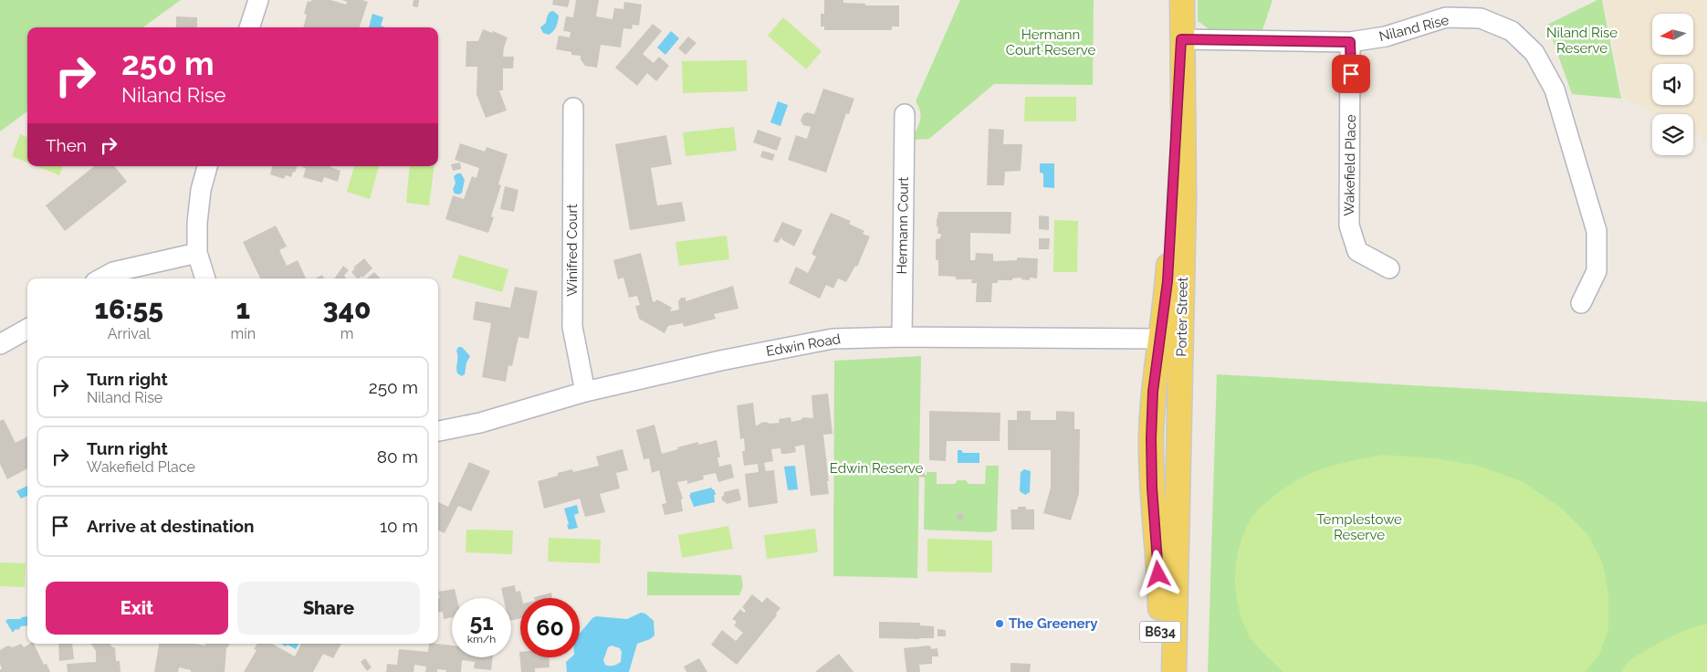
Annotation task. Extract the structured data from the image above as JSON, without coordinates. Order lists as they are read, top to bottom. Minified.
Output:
{"streets":{"main road":["Porter Street","B634"],"street":["Niland Rise","Wakefield Place","Hermann Court","Winifred Court","Edwin Road"]},"crossings":[["Niland Rise","Wakefield Place"],["Niland Rise","Porter Street"],["Hermann Court","Edwin Road"],["Winifred Court","Edwin Road"],["Porter Street","Edwin Road"]],"parks":["Niland Rise Reserve","Hermann Court Reserve","Edwin Reserve","Templestowe Reserve"],"places":["The Greenery"],"north":"left","page":{"turn":["250 m","Niland Rise"],"then":"Then","eta":["16:55","Arrival","1","min","340","m"],"list":[{"name":"Turn right","note":"Niland Rise","value":"250 m"},{"name":"Turn right","note":"Wakefield Place","value":"80 m"},{"name":"Arrive at destination","value":"10 m"}],"buttons":["Exit","Share"],"speed":"51 km/h","limit":"60"}}
